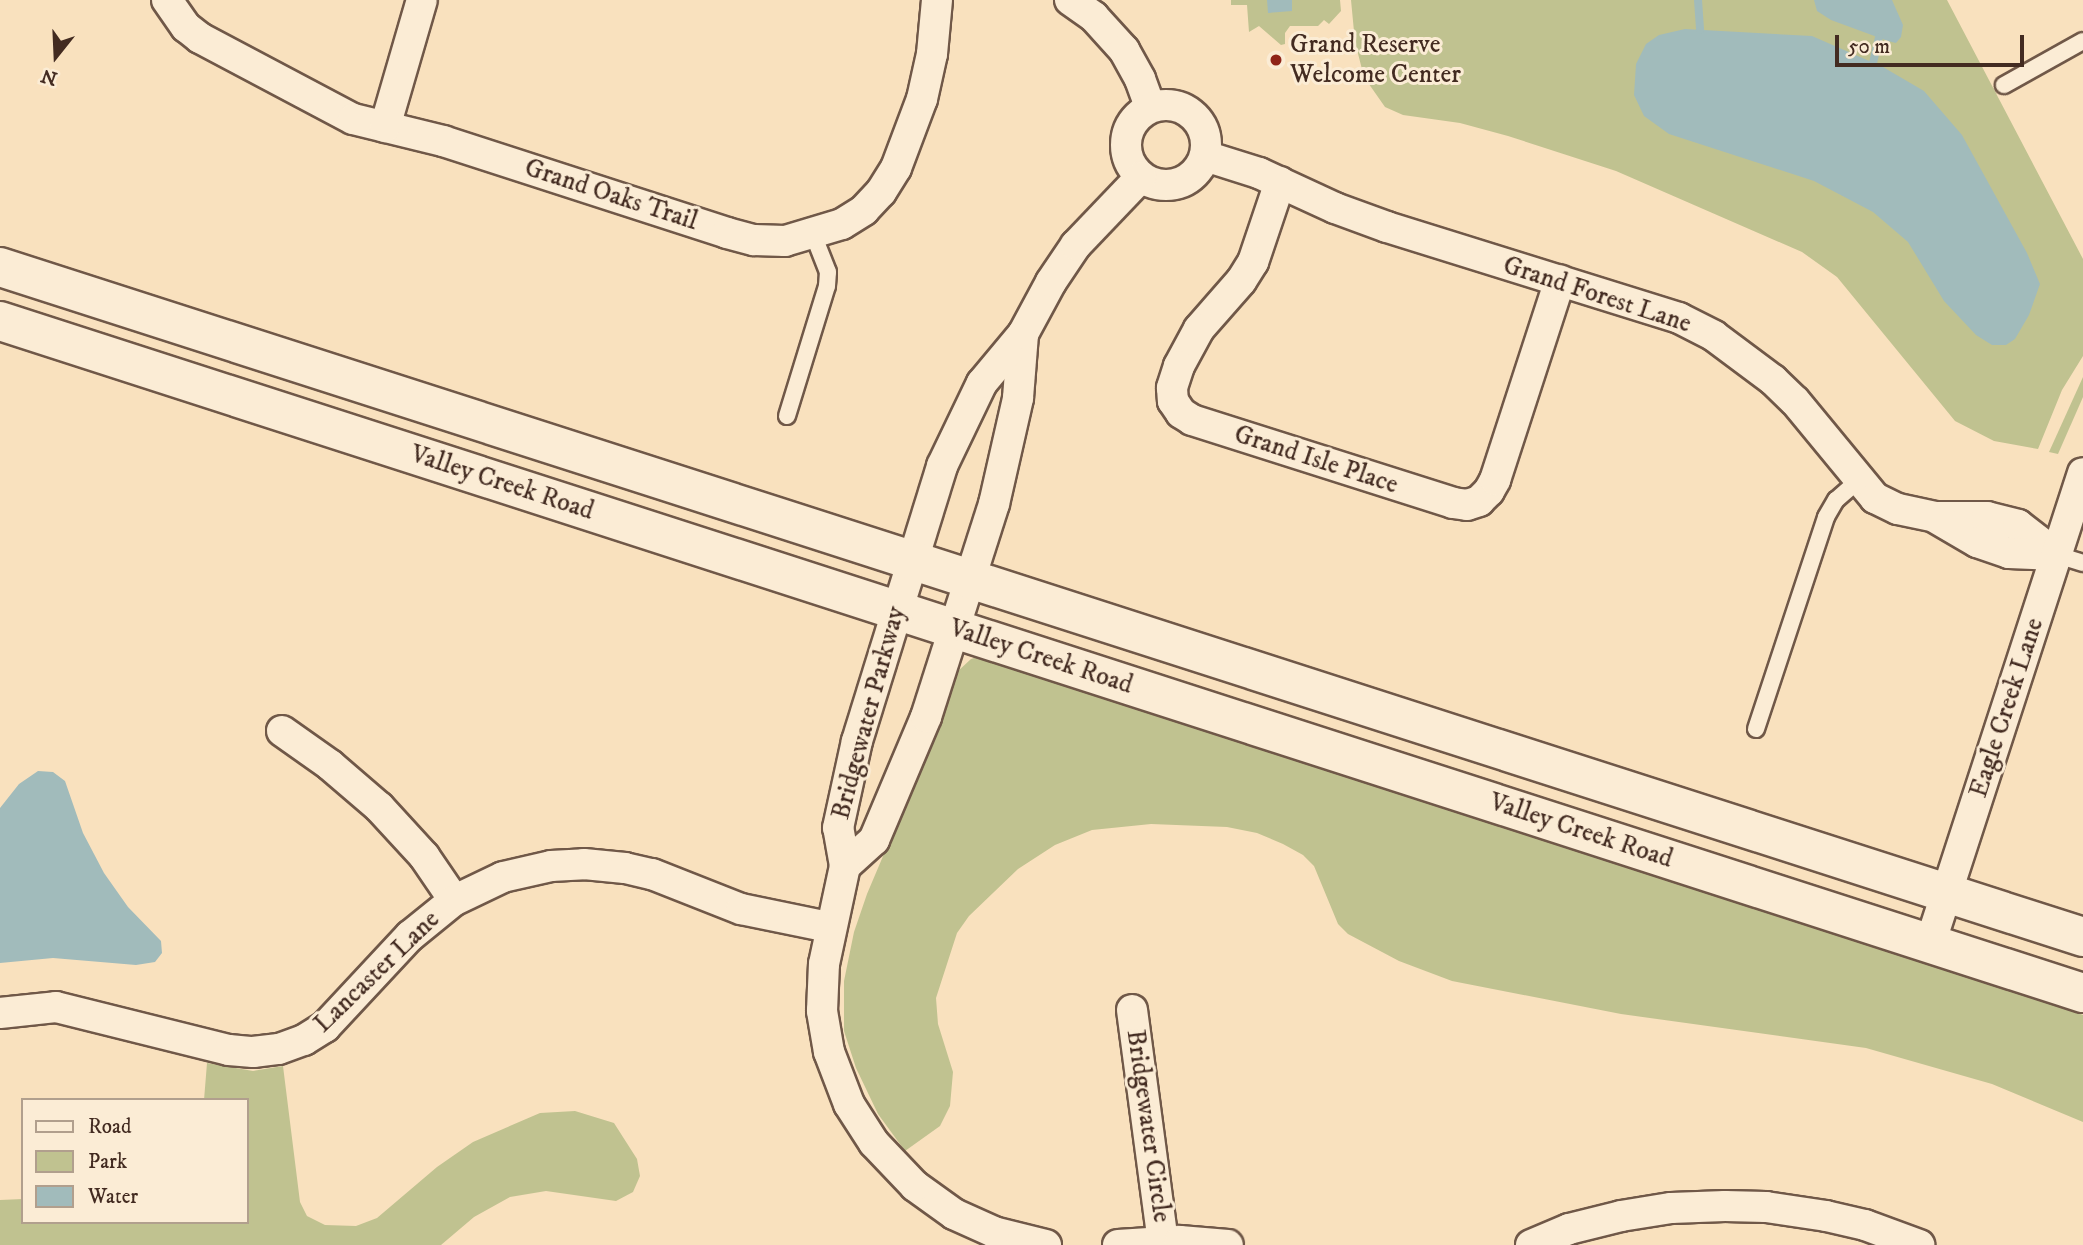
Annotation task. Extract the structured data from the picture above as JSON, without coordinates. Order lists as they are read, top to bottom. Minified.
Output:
{"streets":{"main road":["Valley Creek Road"],"street":["Grand Oaks Trail","Grand Forest Lane","Grand Isle Place","Eagle Creek Lane","Bridgewater Parkway","Lancaster Lane","Bridgewater Circle"]},"crossings":[["Grand Forest Lane","Grand Isle Place"],["Grand Forest Lane","Eagle Creek Lane"],["Grand Forest Lane","Bridgewater Parkway"],["Valley Creek Road","Eagle Creek Lane"],["Valley Creek Road","Bridgewater Parkway"],["Bridgewater Parkway","Lancaster Lane"]],"places":["Grand Reserve Welcome Center"],"legend":["Road","Park","Water"],"scale_bar":"50 m","north":"bottom"}
